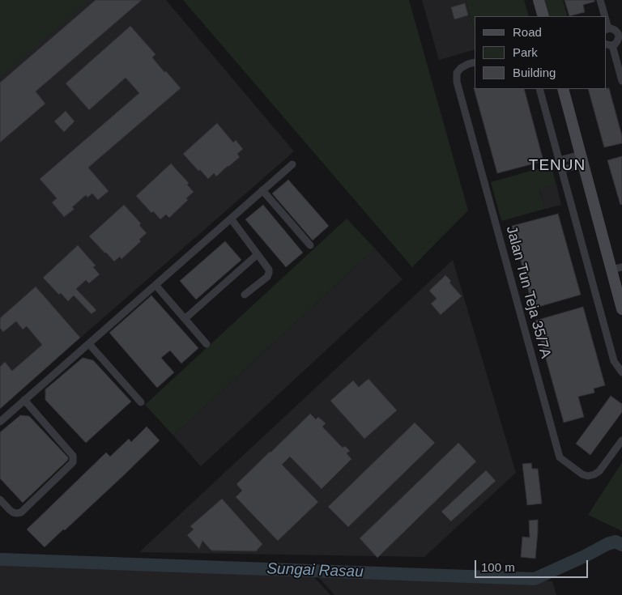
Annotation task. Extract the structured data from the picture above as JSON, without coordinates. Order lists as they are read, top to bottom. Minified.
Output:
{"streets":{"street":["Jalan Tun Teja 35/7A"]},"districts":["TENUN"],"water":["Sungai Rasau"],"legend":["Road","Park","Building"],"scale_bar":"100 m"}
